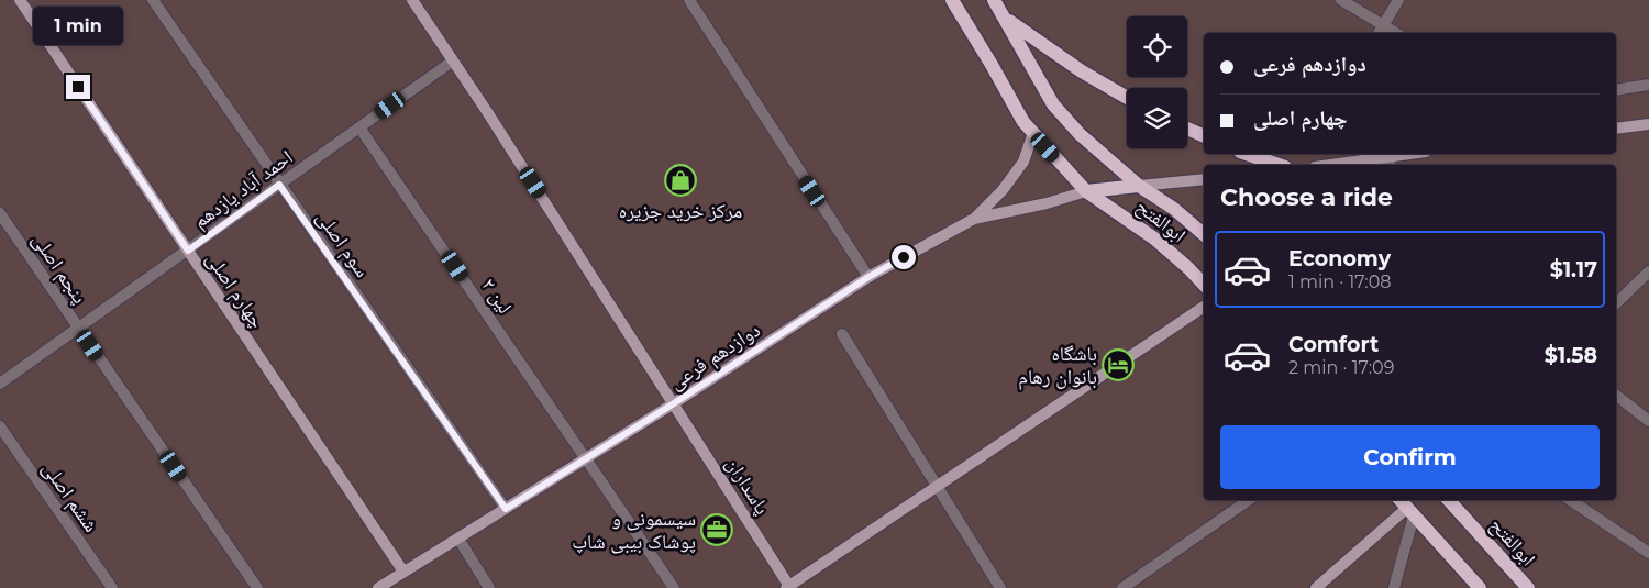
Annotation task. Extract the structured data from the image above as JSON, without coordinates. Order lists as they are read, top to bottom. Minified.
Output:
{"streets":{"main road":["ابوالفتح"],"street":["احمد آباد یازدهم","سوم اصلی","پنجم اصلی","چهارم اصلی","لین ۲","دوازدهم فرعی","پاسداران","ششم اصلی"]},"crossings":[["احمد آباد یازدهم","سوم اصلی"],["احمد آباد یازدهم","پنجم اصلی"],["احمد آباد یازدهم","چهارم اصلی"],["احمد آباد یازدهم","لین ۲"],["احمد آباد یازدهم","پاسداران"],["ابوالفتح","دوازدهم فرعی"],["سوم اصلی","دوازدهم فرعی"],["چهارم اصلی","دوازدهم فرعی"],["لین ۲","دوازدهم فرعی"],["دوازدهم فرعی","پاسداران"]],"places":{"shop":["مرکز خرید جزیره"],"hotel":["باشگاه بانوان رهام"],"office":["سیسمونی و پوشاک بیبی شاپ"]},"page":{"bubble":"1 min","banner":["دوازدهم فرعی","چهارم اصلی"],"heading":"Choose a ride","list":[{"name":"Economy","note":"1 min · 17:08","value":"$1.17"},{"name":"Comfort","note":"2 min · 17:09","value":"$1.58"}],"buttons":"Confirm"}}
